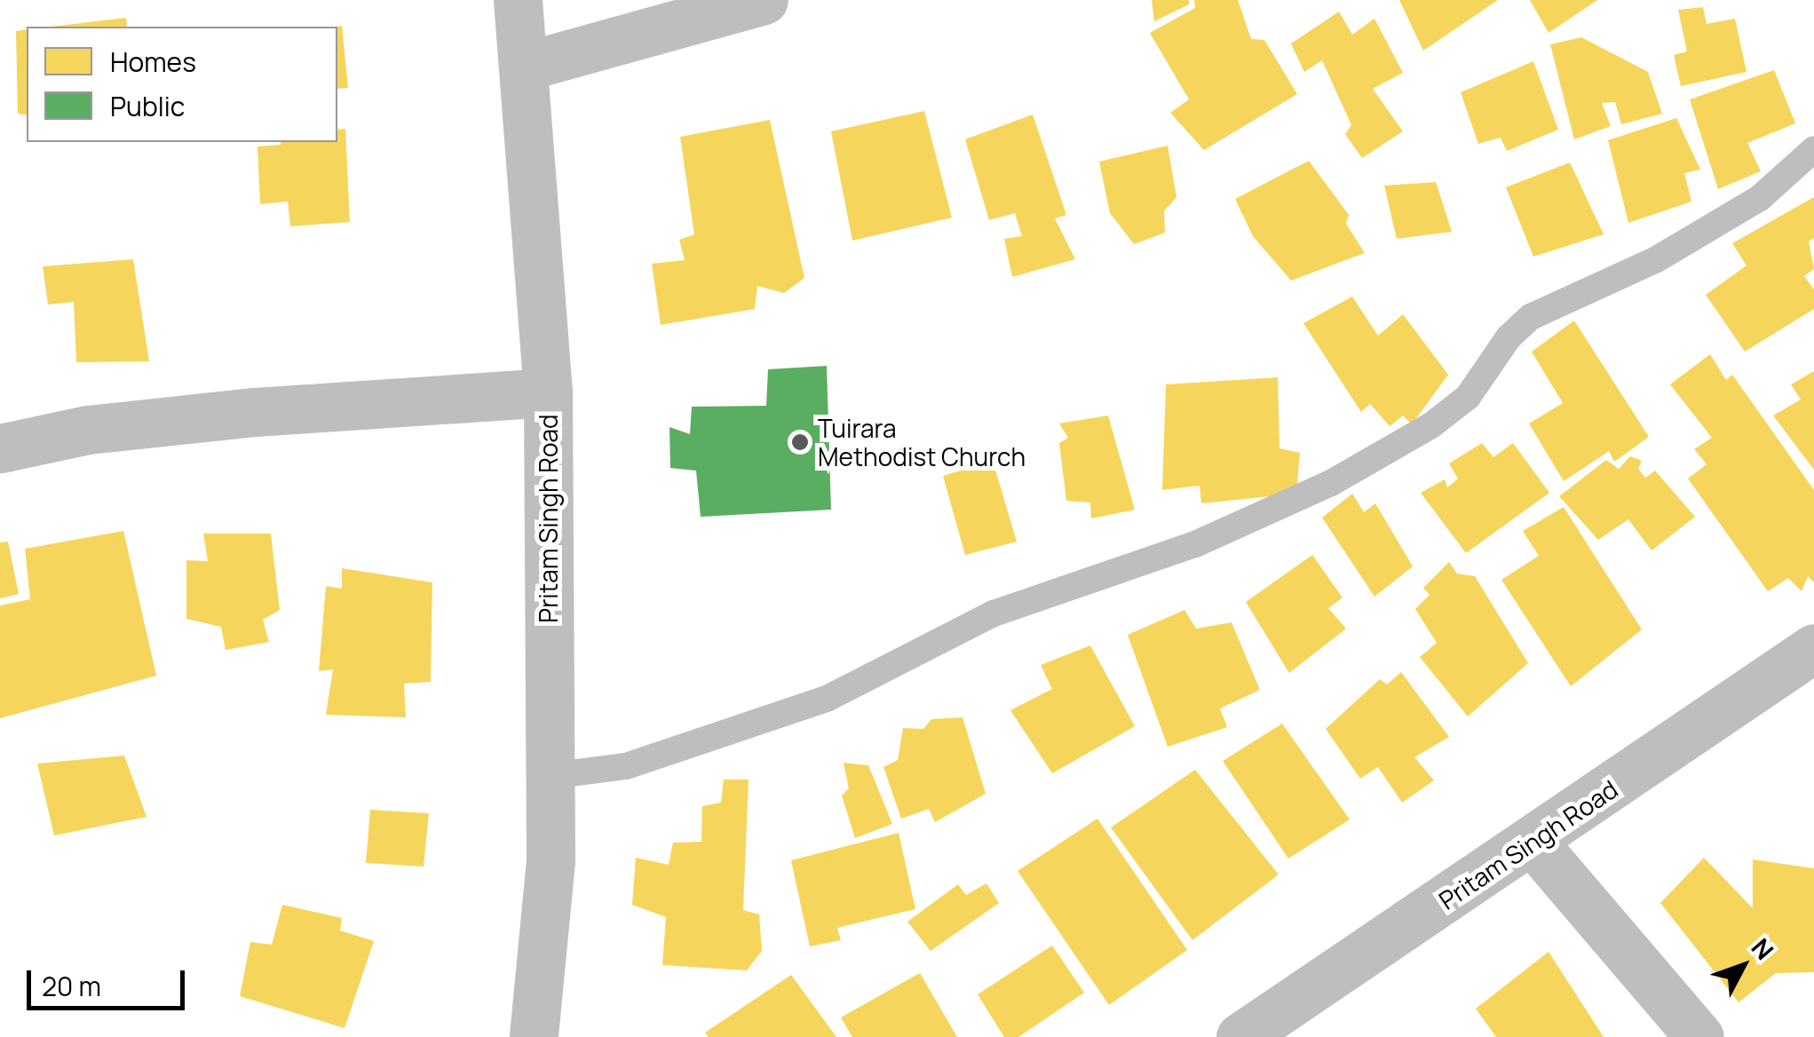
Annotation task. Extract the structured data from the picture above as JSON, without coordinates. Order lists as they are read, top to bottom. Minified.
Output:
{"streets":{"street":["Pritam Singh Road"]},"places":["Tuirara Methodist Church"],"legend":["Homes","Public"],"scale_bar":"20 m","north":"top right"}
